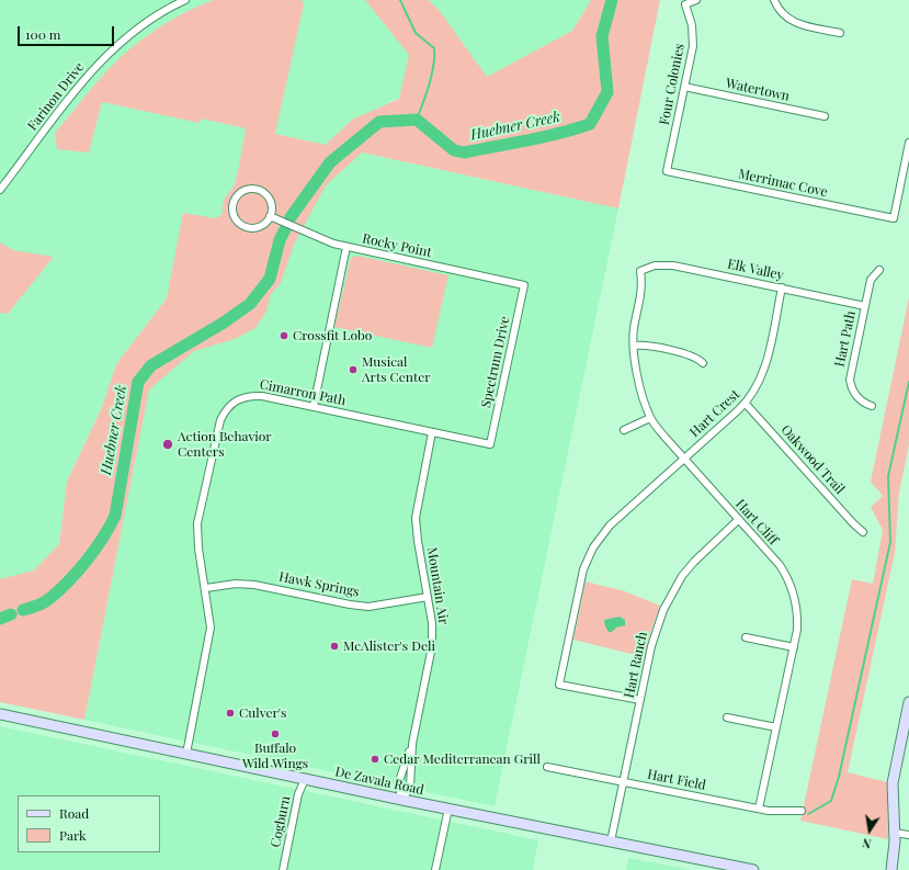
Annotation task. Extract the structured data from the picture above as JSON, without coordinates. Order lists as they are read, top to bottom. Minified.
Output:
{"streets":{"main road":["De Zavala Road"],"street":["Four Colonies","Watertown","Farinon Drive","Merrimac Cove","Rocky Point","Elk Valley","Hart Path","Spectrum Drive","Cimarron Path","Hart Crest","Oakwood Trail","Hart Cliff","Hawk Springs","Mountain Air","Hart Ranch","Hart Field","Cogburn"]},"crossings":[["Four Colonies","Watertown"],["Four Colonies","Merrimac Cove"],["Rocky Point","Spectrum Drive"],["Elk Valley","Hart Path"],["Elk Valley","Hart Crest"],["Elk Valley","Hart Cliff"],["Spectrum Drive","Cimarron Path"],["Cimarron Path","Hawk Springs"],["Cimarron Path","Mountain Air"],["Cimarron Path","De Zavala Road"],["Hart Crest","Oakwood Trail"],["Hart Crest","Hart Cliff"],["Hart Crest","Hart Ranch"],["Hart Cliff","Hart Ranch"],["Hart Cliff","Hart Field"],["Hawk Springs","Mountain Air"],["Mountain Air","De Zavala Road"],["Hart Ranch","Hart Field"],["Hart Ranch","De Zavala Road"],["De Zavala Road","Cogburn"]],"water":["Huebner Creek"],"places":["Crossfit Lobo","Musical Arts Center","Action Behavior Centers","McAlister's Deli","Culver's","Buffalo Wild Wings","Cedar Mediterranean Grill"],"legend":["Road","Park"],"scale_bar":"100 m","north":"bottom"}
